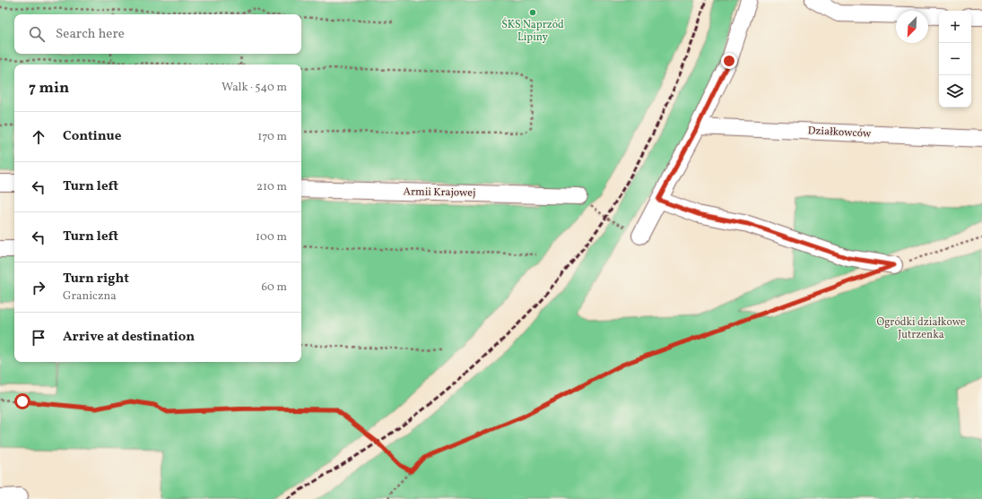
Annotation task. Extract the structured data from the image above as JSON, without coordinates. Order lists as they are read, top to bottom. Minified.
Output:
{"streets":{"street":["Działkowców","Armii Krajowej"]},"parks":["Ogródki działkowe Jutrzenka"],"places":["ŚKS Naprzód Lipiny"],"north":"bottom left","page":{"map_buttons":["+","−"],"search":"Search here","heading":["7 min","Walk · 540 m"],"list":[["Continue","170 m"],["Turn left","210 m"],["Turn left","100 m"],["Turn right","Graniczna","60 m"],"Arrive at destination"]}}
